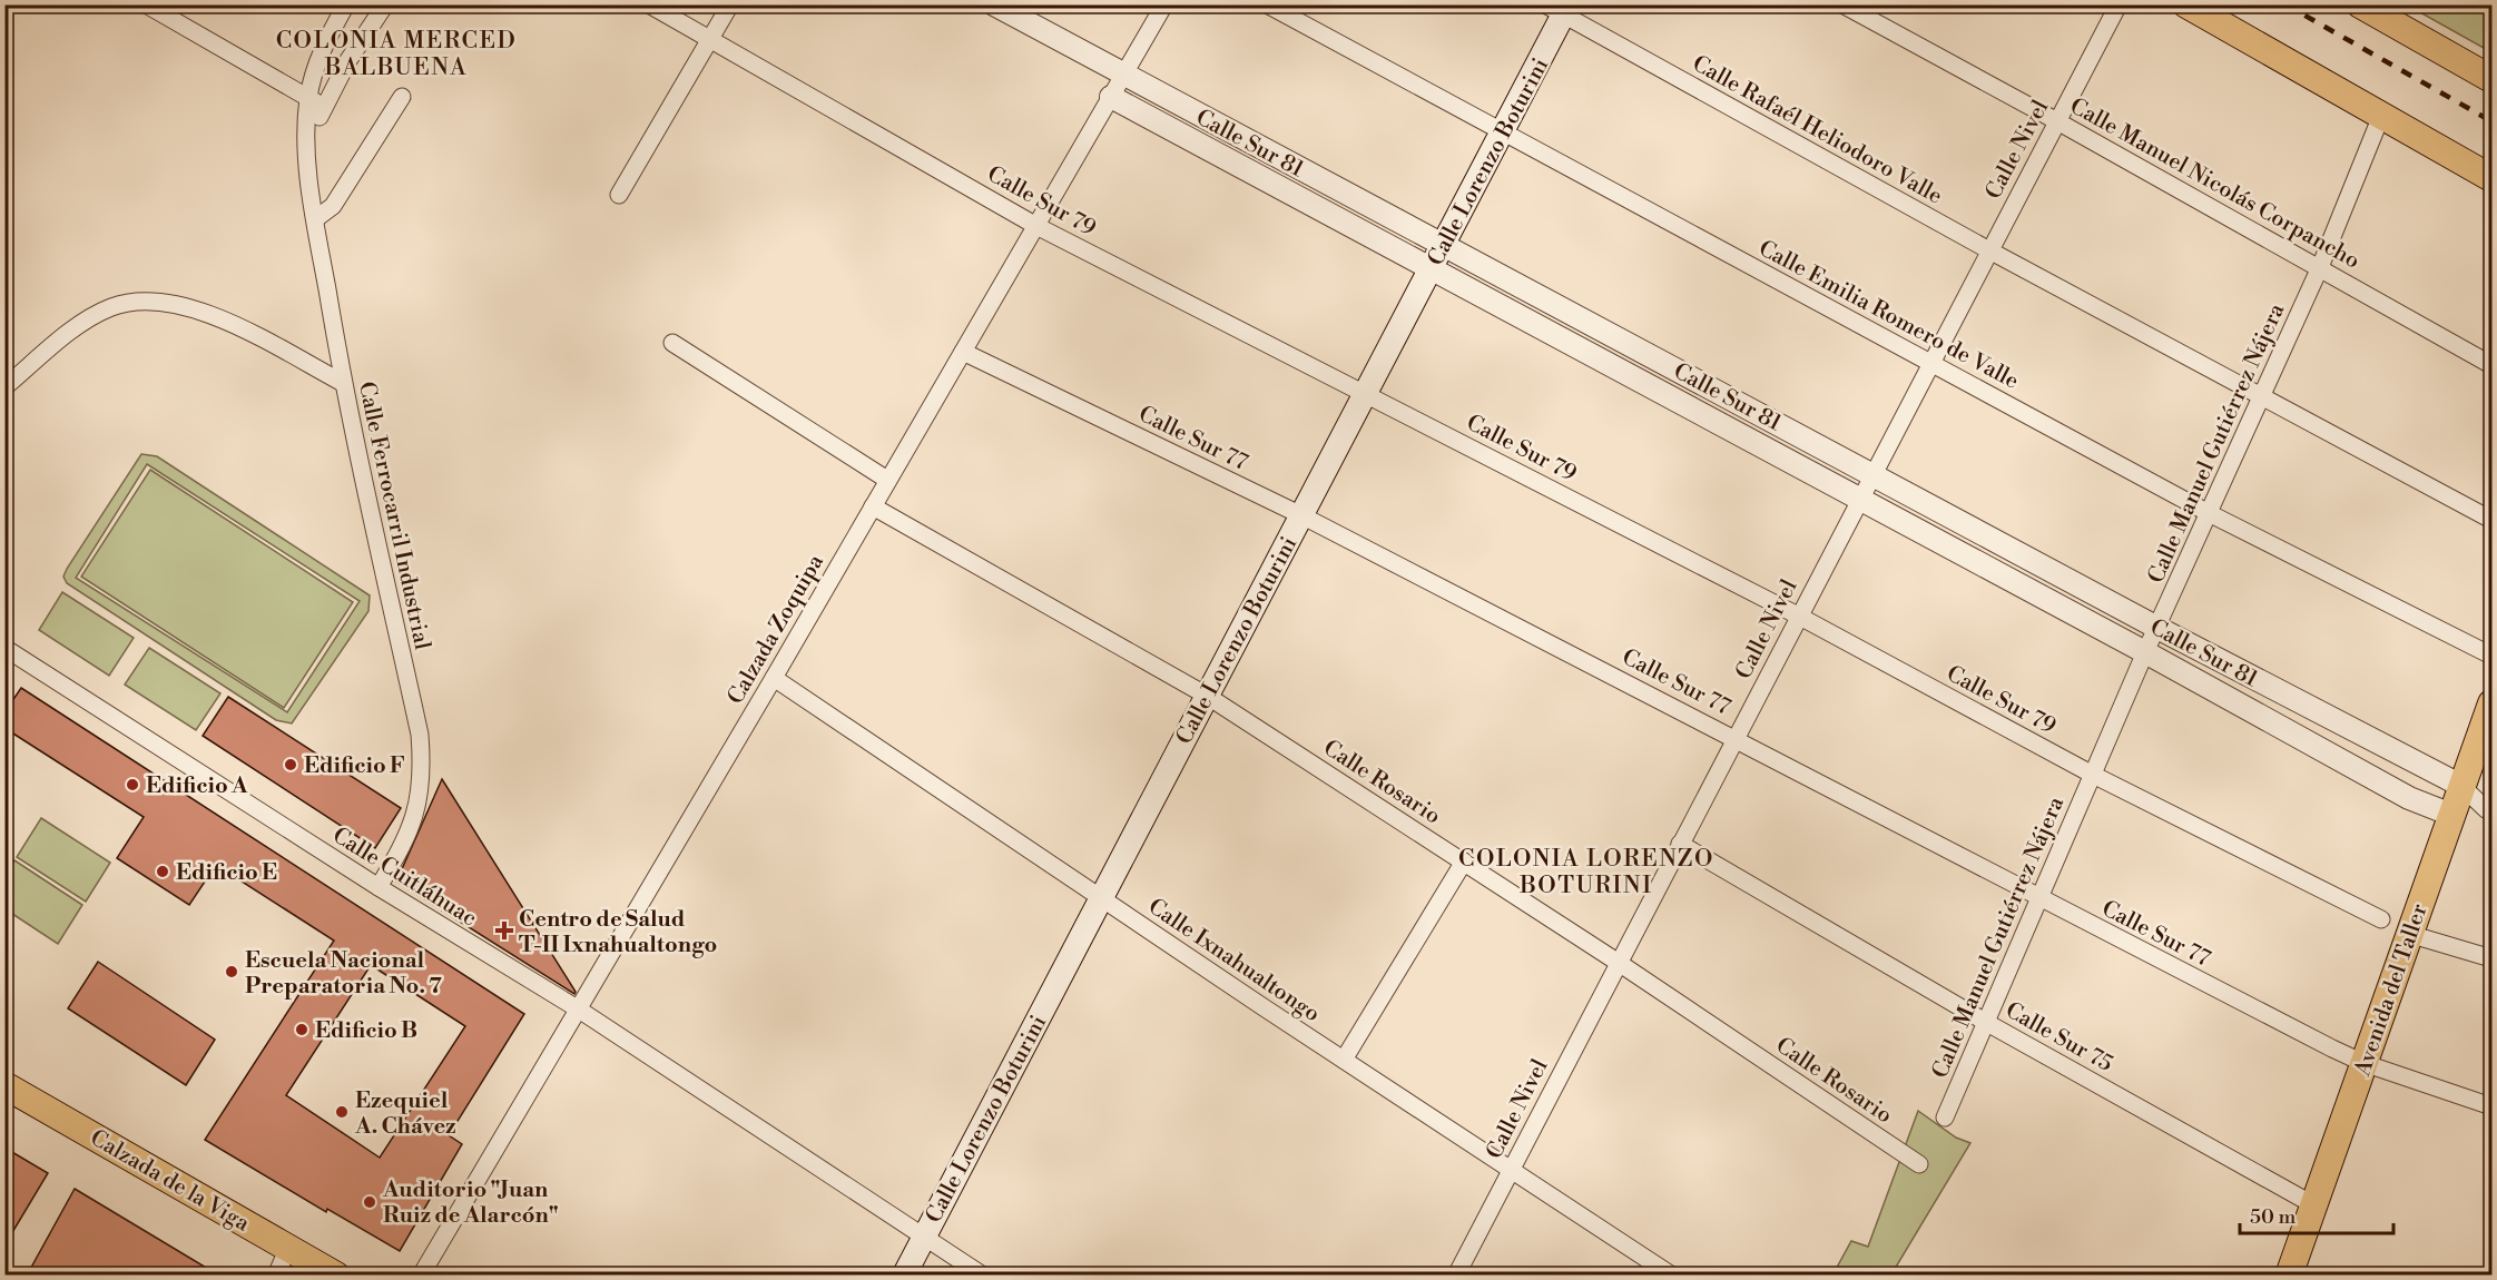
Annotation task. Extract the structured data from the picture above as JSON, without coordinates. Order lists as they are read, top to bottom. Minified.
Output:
{"streets":{"main road":["Calle Lorenzo Boturini","Avenida del Taller","Calzada de la Viga"],"street":["Calle Rafaél Heliodoro Valle","Calle Sur 81","Calle Nivel","Calle Manuel Nicolás Corpancho","Calle Sur 79","Calle Emilia Romero de Valle","Calle Sur 77","Calle Manuel Gutiérrez Nájera","Calle Ferrocarril Industrial","Calzada Zoquipa","Calle Rosario","Calle Cuitláhuac","Calle Ixnahualtongo","Calle Sur 75"]},"crossings":[["Calle Rafaél Heliodoro Valle","Calle Nivel"],["Calle Rafaél Heliodoro Valle","Calle Lorenzo Boturini"],["Calle Rafaél Heliodoro Valle","Calle Manuel Gutiérrez Nájera"],["Calle Sur 81","Calle Nivel"],["Calle Sur 81","Calle Lorenzo Boturini"],["Calle Sur 81","Calle Manuel Gutiérrez Nájera"],["Calle Sur 81","Calzada Zoquipa"],["Calle Sur 81","Avenida del Taller"],["Calle Nivel","Calle Manuel Nicolás Corpancho"],["Calle Nivel","Calle Sur 79"],["Calle Nivel","Calle Emilia Romero de Valle"],["Calle Nivel","Calle Sur 77"],["Calle Nivel","Calle Rosario"],["Calle Nivel","Calle Ixnahualtongo"],["Calle Nivel","Calle Sur 75"],["Calle Lorenzo Boturini","Calle Sur 79"],["Calle Lorenzo Boturini","Calle Emilia Romero de Valle"],["Calle Lorenzo Boturini","Calle Sur 77"],["Calle Lorenzo Boturini","Calle Rosario"],["Calle Lorenzo Boturini","Calle Cuitláhuac"],["Calle Lorenzo Boturini","Calle Ixnahualtongo"],["Calle Manuel Nicolás Corpancho","Calle Manuel Gutiérrez Nájera"],["Calle Sur 79","Calle Manuel Gutiérrez Nájera"],["Calle Sur 79","Calzada Zoquipa"],["Calle Emilia Romero de Valle","Calle Manuel Gutiérrez Nájera"],["Calle Sur 77","Calle Manuel Gutiérrez Nájera"],["Calle Sur 77","Calzada Zoquipa"],["Calle Sur 77","Avenida del Taller"],["Calle Manuel Gutiérrez Nájera","Calle Sur 75"],["Calle Ferrocarril Industrial","Calle Cuitláhuac"],["Calzada Zoquipa","Calle Rosario"],["Calzada Zoquipa","Calle Cuitláhuac"],["Calzada Zoquipa","Calle Ixnahualtongo"],["Avenida del Taller","Calle Sur 75"]],"districts":["COLONIA MERCED BALBUENA","COLONIA LORENZO BOTURINI"],"places":{"other":["Edificio F","Edificio A","Edificio E","Escuela Nacional Preparatoria No. 7","Edificio B","Ezequiel A. Chávez","Auditorio \"Juan Ruiz de Alarcón\""],"health":["Centro de Salud T-II Ixnahualtongo"]},"scale_bar":"50 m"}
